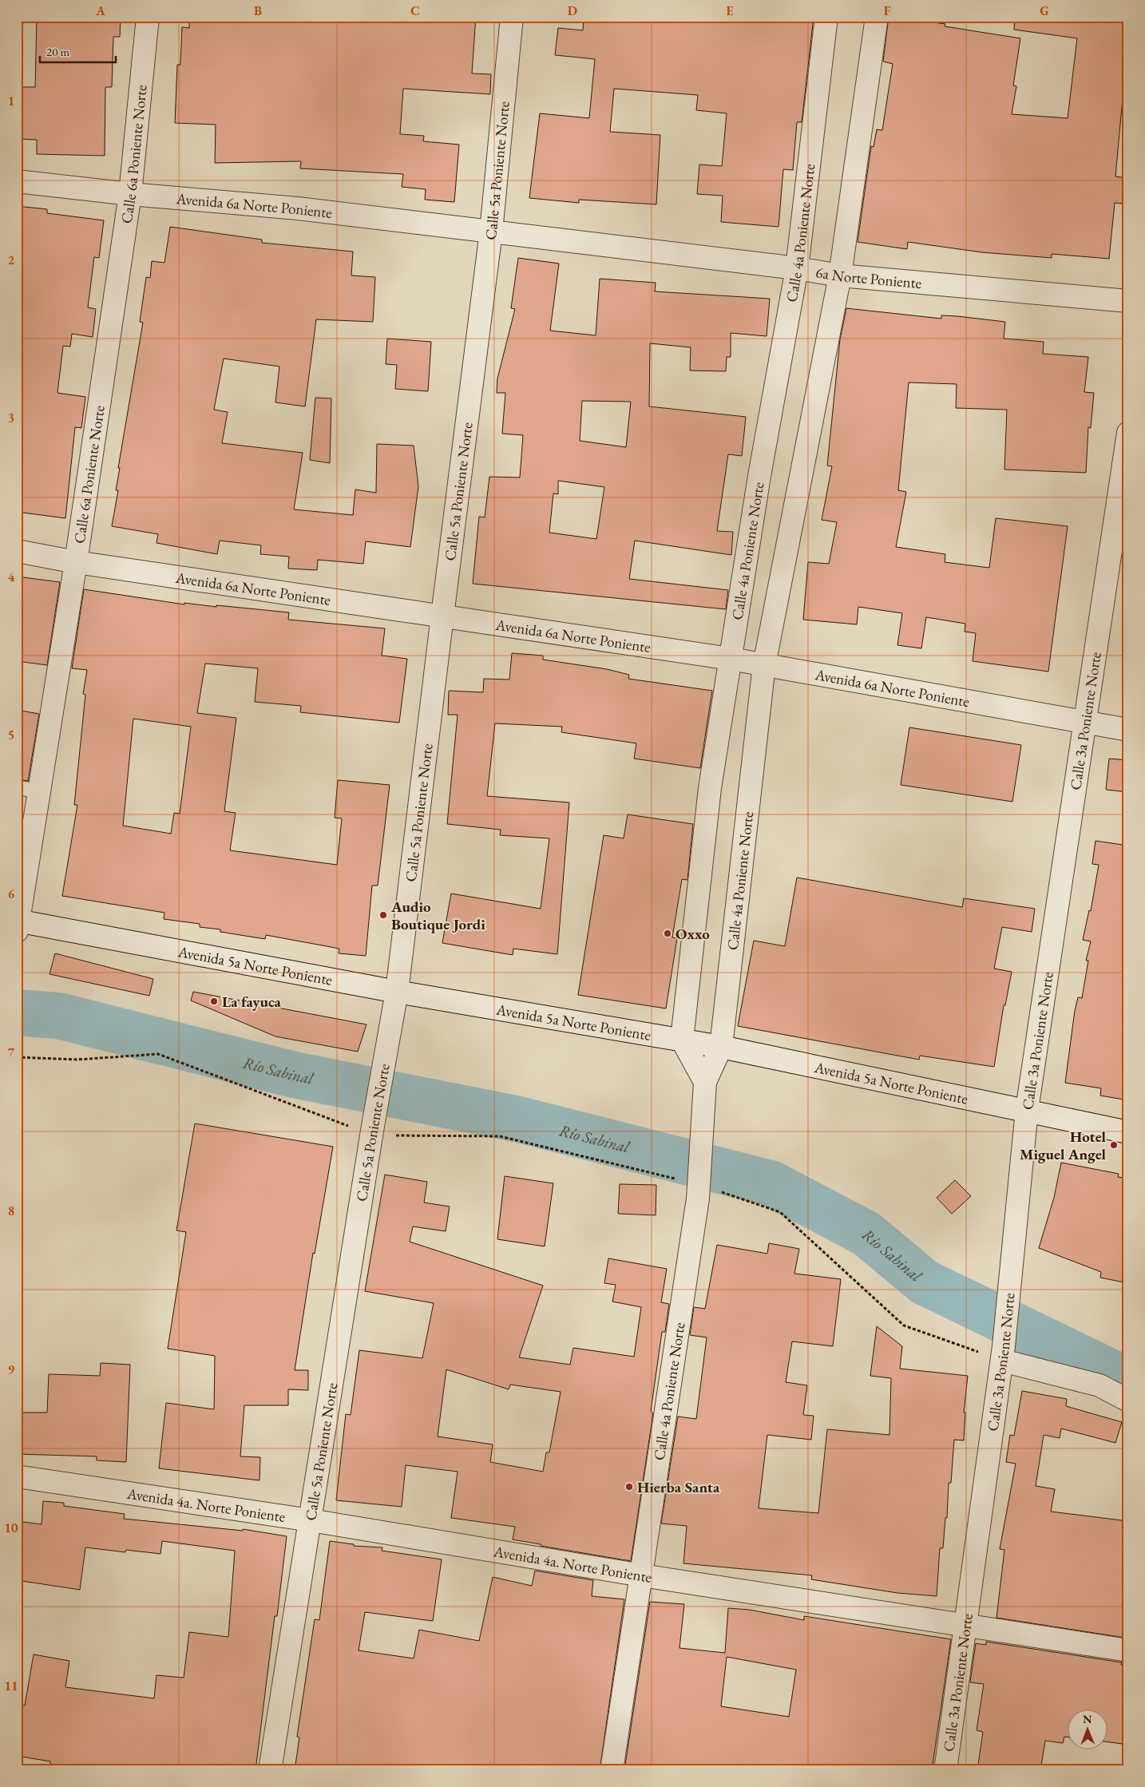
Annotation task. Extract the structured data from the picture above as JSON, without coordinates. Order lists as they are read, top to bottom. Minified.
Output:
{"streets":{"street":["Calle 6a Poniente Norte","Calle 5a Poniente Norte","Avenida 6a Norte Poniente","Calle 4a Poniente Norte","6a Norte Poniente","Calle 3a Poniente Norte","Avenida 5a Norte Poniente","Avenida 4a. Norte Poniente"]},"crossings":[["Calle 6a Poniente Norte","Avenida 6a Norte Poniente"],["Calle 6a Poniente Norte","Avenida 5a Norte Poniente"],["Calle 5a Poniente Norte","Avenida 6a Norte Poniente"],["Calle 5a Poniente Norte","6a Norte Poniente"],["Calle 5a Poniente Norte","Avenida 5a Norte Poniente"],["Calle 5a Poniente Norte","Avenida 4a. Norte Poniente"],["Avenida 6a Norte Poniente","Calle 4a Poniente Norte"],["Avenida 6a Norte Poniente","6a Norte Poniente"],["Avenida 6a Norte Poniente","Calle 3a Poniente Norte"],["Calle 4a Poniente Norte","6a Norte Poniente"],["Calle 4a Poniente Norte","Avenida 5a Norte Poniente"],["Calle 4a Poniente Norte","Avenida 4a. Norte Poniente"],["Calle 3a Poniente Norte","Avenida 5a Norte Poniente"],["Calle 3a Poniente Norte","Avenida 4a. Norte Poniente"]],"water":["Río Sabinal"],"places":["Audio Boutique Jordi","Oxxo","La fayuca","Hotel Miguel Angel","Hierba Santa"],"scale_bar":"20 m","north":"top","grid":{"columns":["A","B","C","D","E","F","G"],"rows":["1","2","3","4","5","6","7","8","9","10","11"]}}
